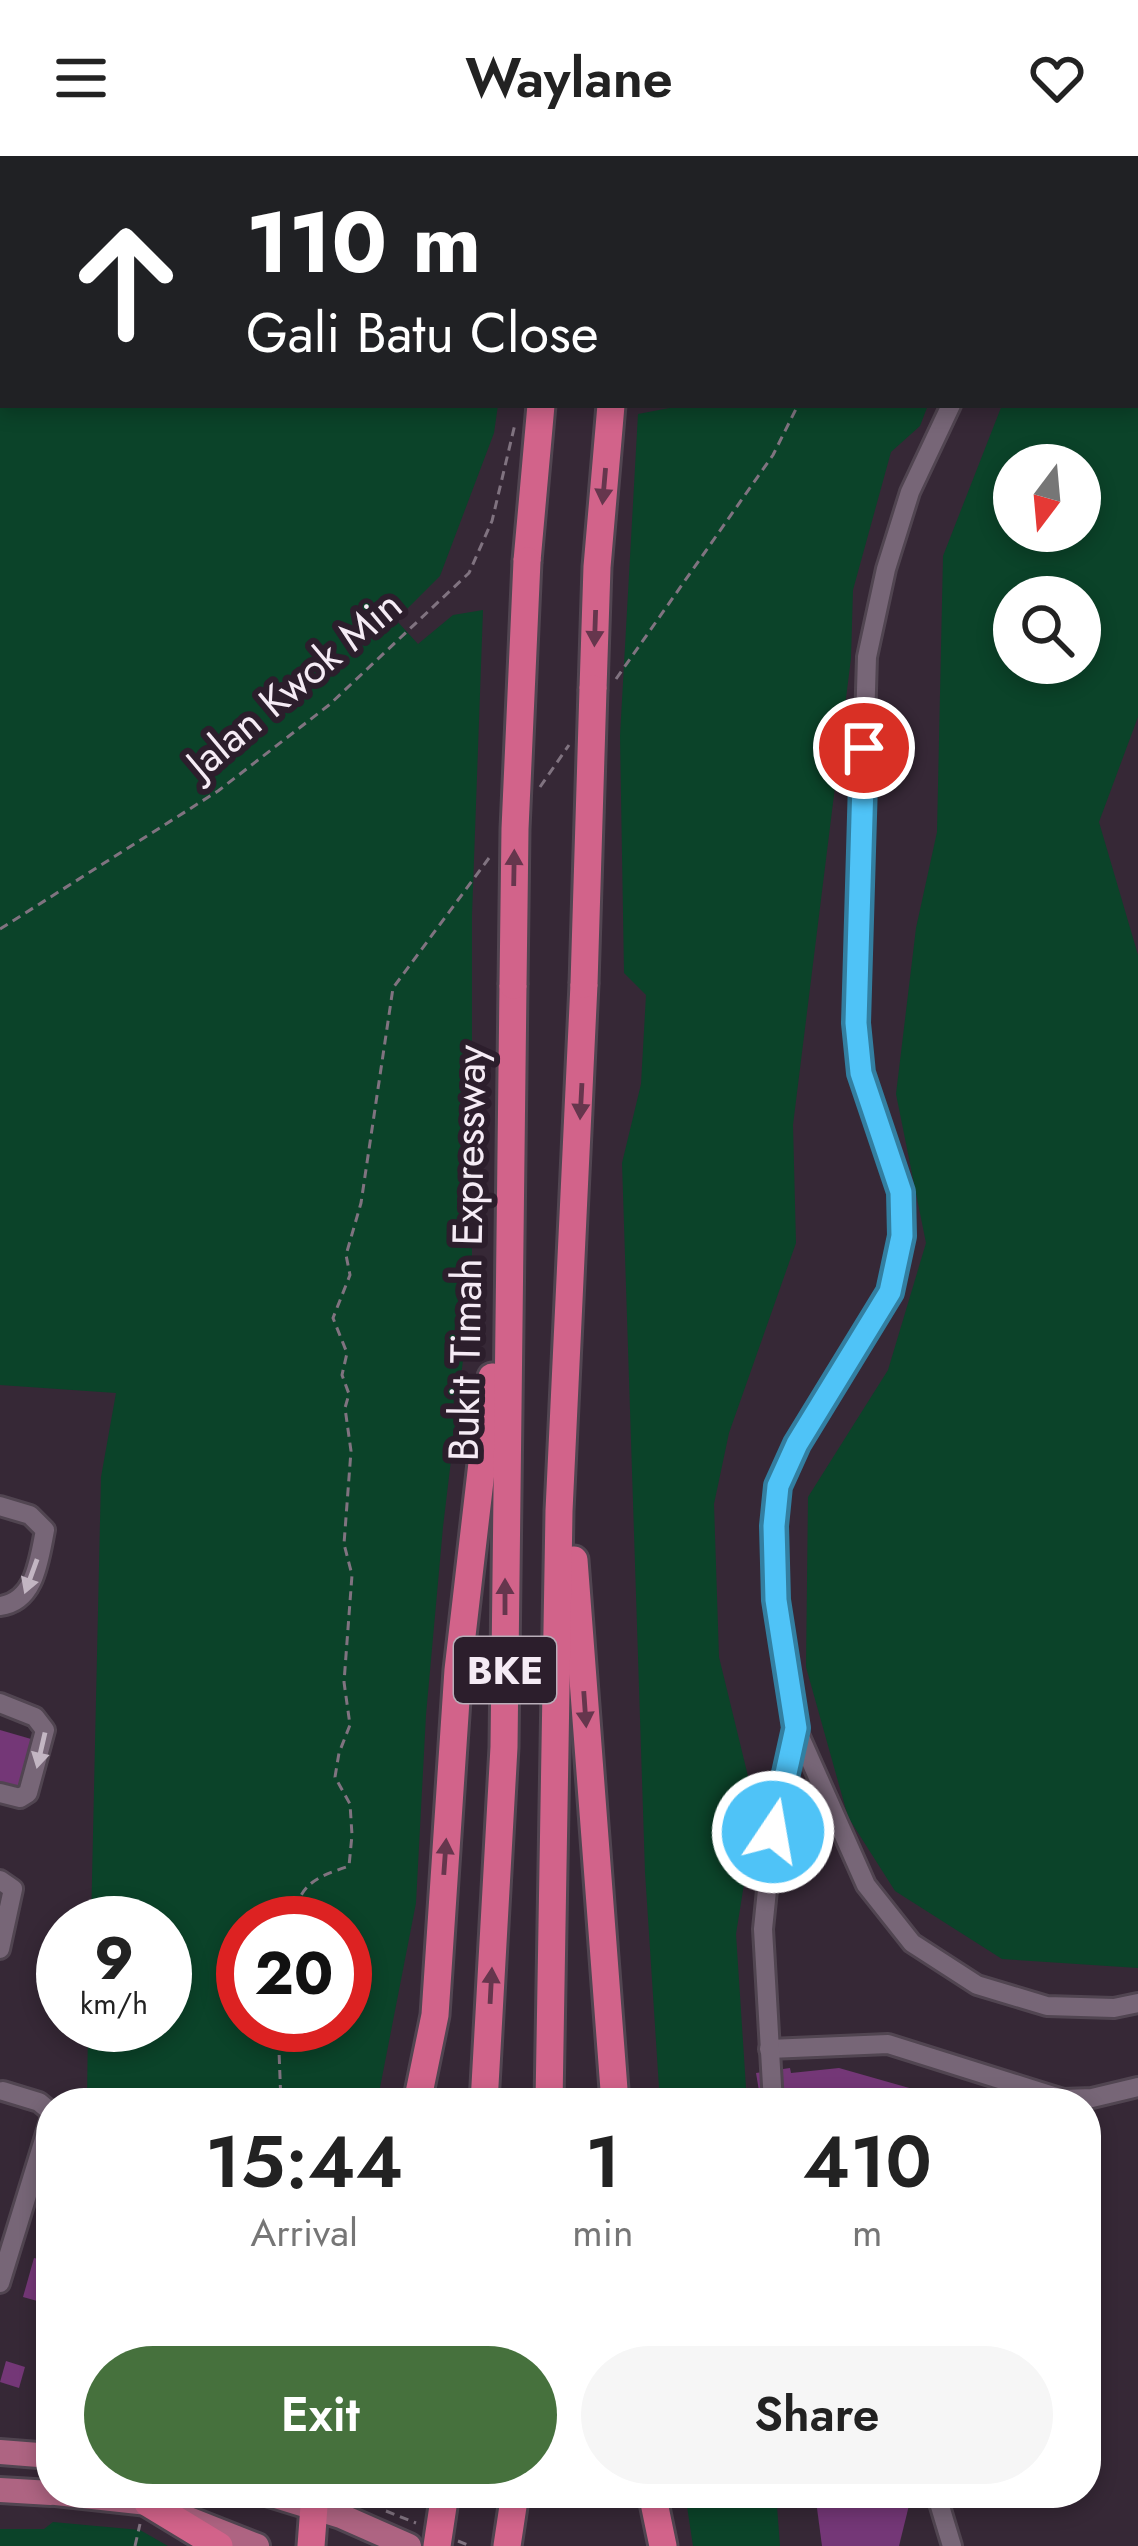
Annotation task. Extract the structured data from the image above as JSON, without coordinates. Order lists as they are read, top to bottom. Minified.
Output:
{"streets":{"highway":["Bukit Timah Expressway","BKE"],"path":["Jalan Kwok Min"]},"crossings":[["Jalan Kwok Min","Bukit Timah Expressway"]],"north":"bottom","page":{"header":"Waylane","turn":["110 m","Gali Batu Close"],"speed":"9 km/h","limit":"20","eta":["15:44","Arrival","1","min","410","m"],"buttons":["Exit","Share"]}}
